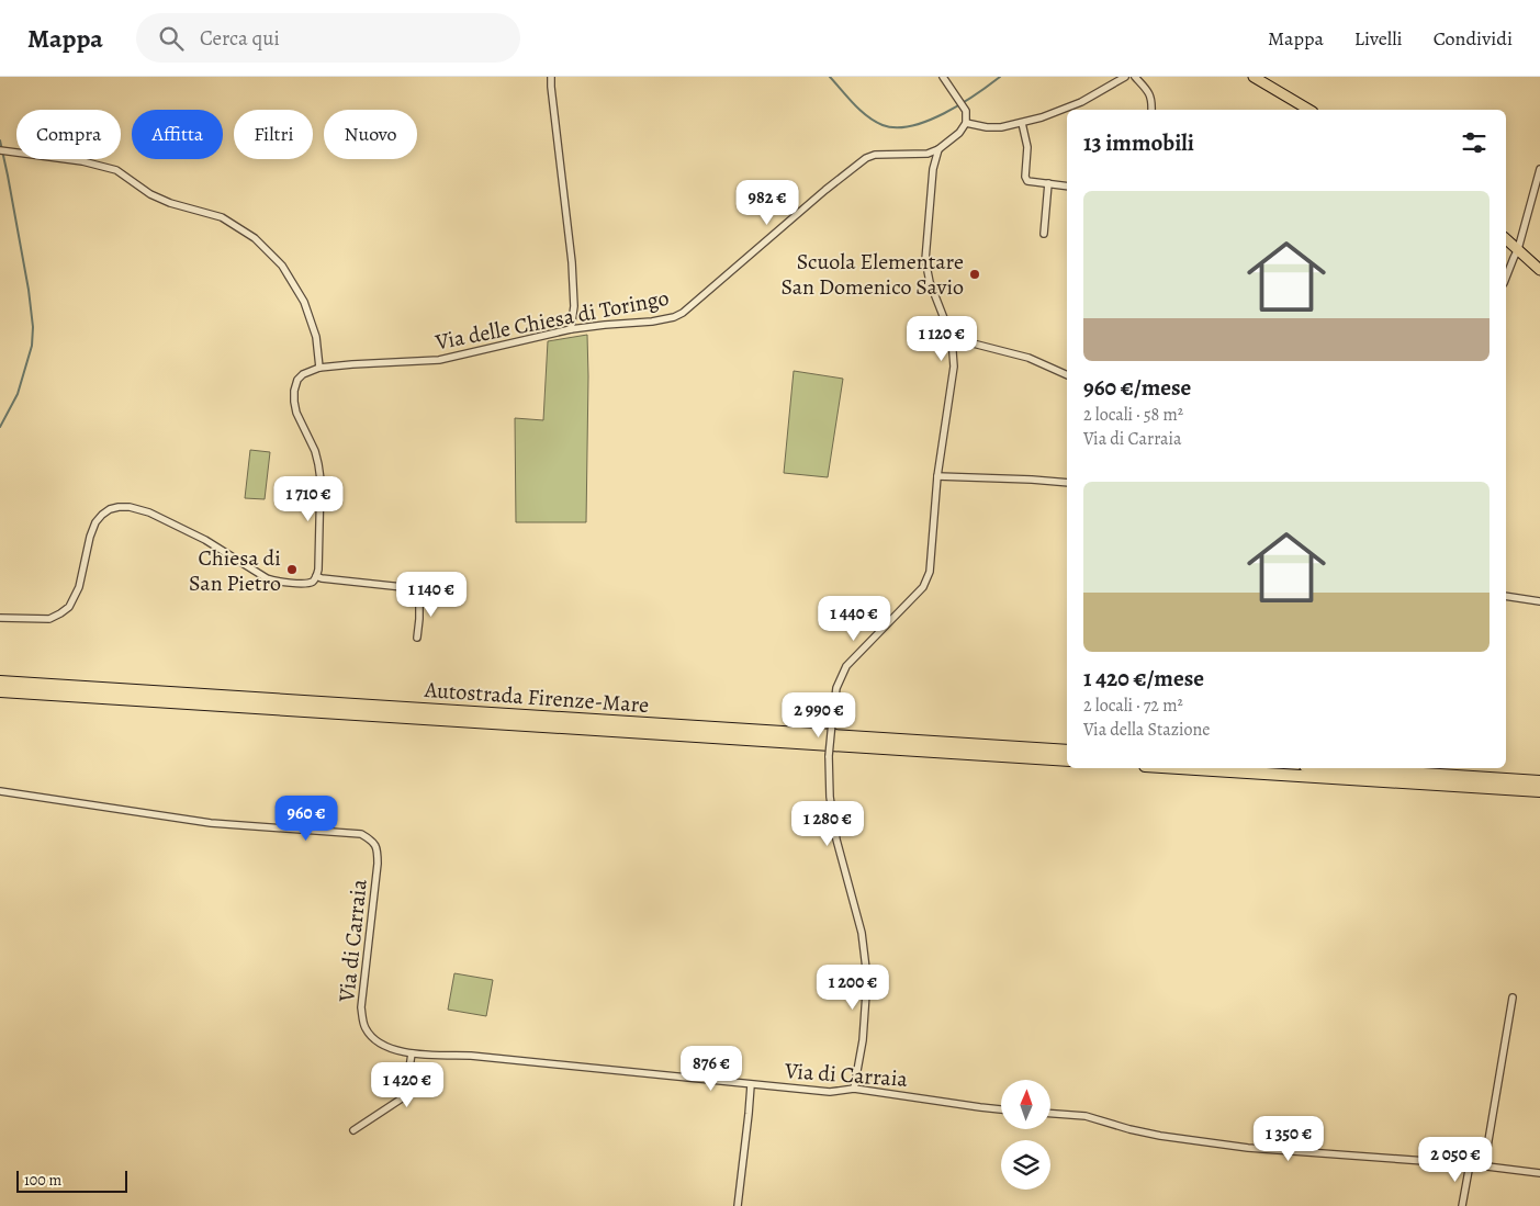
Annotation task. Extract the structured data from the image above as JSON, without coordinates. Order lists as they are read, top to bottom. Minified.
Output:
{"streets":{"highway":["Autostrada Firenze-Mare"],"street":["Via delle Chiesa di Toringo","Via di Carraia"]},"places":["Scuola Elementare San Domenico Savio","Chiesa di San Pietro"],"scale_bar":"100 m","north":"top","page":{"header":"Mappa","search":"Cerca qui","nav":["Mappa","Livelli","Condividi"],"chip":["Compra","Affitta","Filtri","Nuovo"],"heading":"13 immobili","list":[{"name":"960 €/mese","note":"2 locali · 58 m² · Via di Carraia"},{"name":"1 420 €/mese","note":"2 locali · 72 m² · Via della Stazione"}],"price":["982 €","1 120 €","1 710 €","1 140 €","1 440 €","2 990 €","960 €","1 280 €","1 200 €","876 €","1 420 €","1 350 €","2 050 €"],"scale":"100 m"}}
